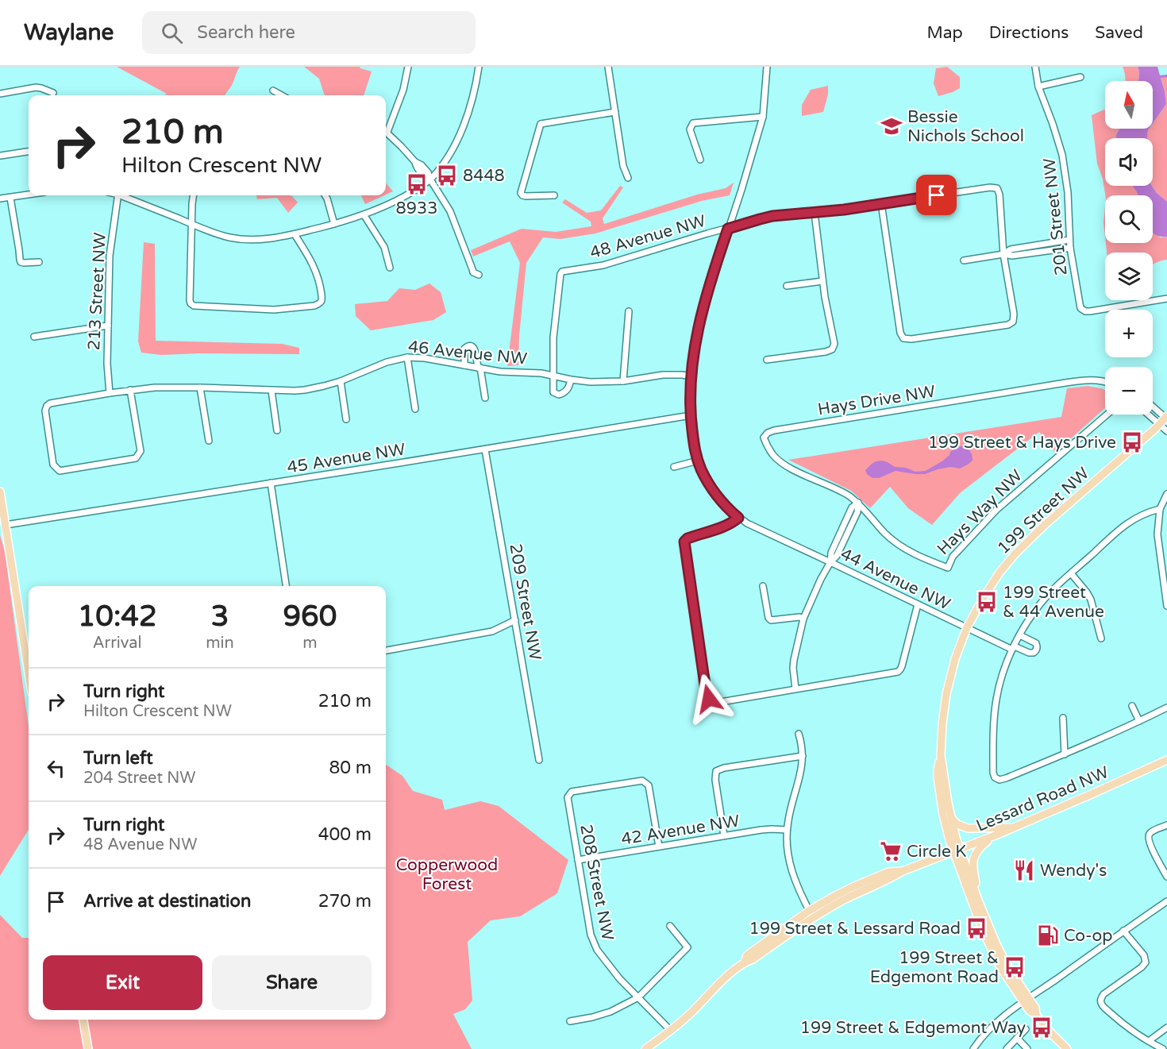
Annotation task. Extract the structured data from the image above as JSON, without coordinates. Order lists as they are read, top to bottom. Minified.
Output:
{"streets":{"main road":["199 Street NW","Lessard Road NW"],"street":["201 Street NW","48 Avenue NW","213 Street NW","46 Avenue NW","Hays Drive NW","45 Avenue NW","Hays Way NW","44 Avenue NW","209 Street NW","42 Avenue NW","208 Street NW"]},"crossings":[["48 Avenue NW","46 Avenue NW"],["48 Avenue NW","44 Avenue NW"],["213 Street NW","46 Avenue NW"],["46 Avenue NW","44 Avenue NW"],["Hays Drive NW","Hays Way NW"],["45 Avenue NW","44 Avenue NW"],["45 Avenue NW","209 Street NW"],["199 Street NW","44 Avenue NW"],["199 Street NW","Lessard Road NW"],["Lessard Road NW","208 Street NW"],["42 Avenue NW","208 Street NW"]],"parks":["Copperwood Forest"],"places":{"school or university":["Bessie Nichols School"],"bus stop":["8448","8933","199 Street & Hays Drive","199 Street & 44 Avenue","199 Street & Lessard Road","199 Street & Edgemont Road","199 Street & Edgemont Way"],"supermarket":["Circle K"],"restaurant":["Wendy's"],"fuel station":["Co-op"]},"north":"top","page":{"header":"Waylane","search":"Search here","nav":["Map","Directions","Saved"],"map_buttons":["+","−"],"turn":["210 m","Hilton Crescent NW"],"eta":["10:42","Arrival","3","min","960","m"],"list":[{"name":"Turn right","note":"Hilton Crescent NW","value":"210 m"},{"name":"Turn left","note":"204 Street NW","value":"80 m"},{"name":"Turn right","note":"48 Avenue NW","value":"400 m"},{"name":"Arrive at destination","value":"270 m"}],"buttons":["Exit","Share"]}}
